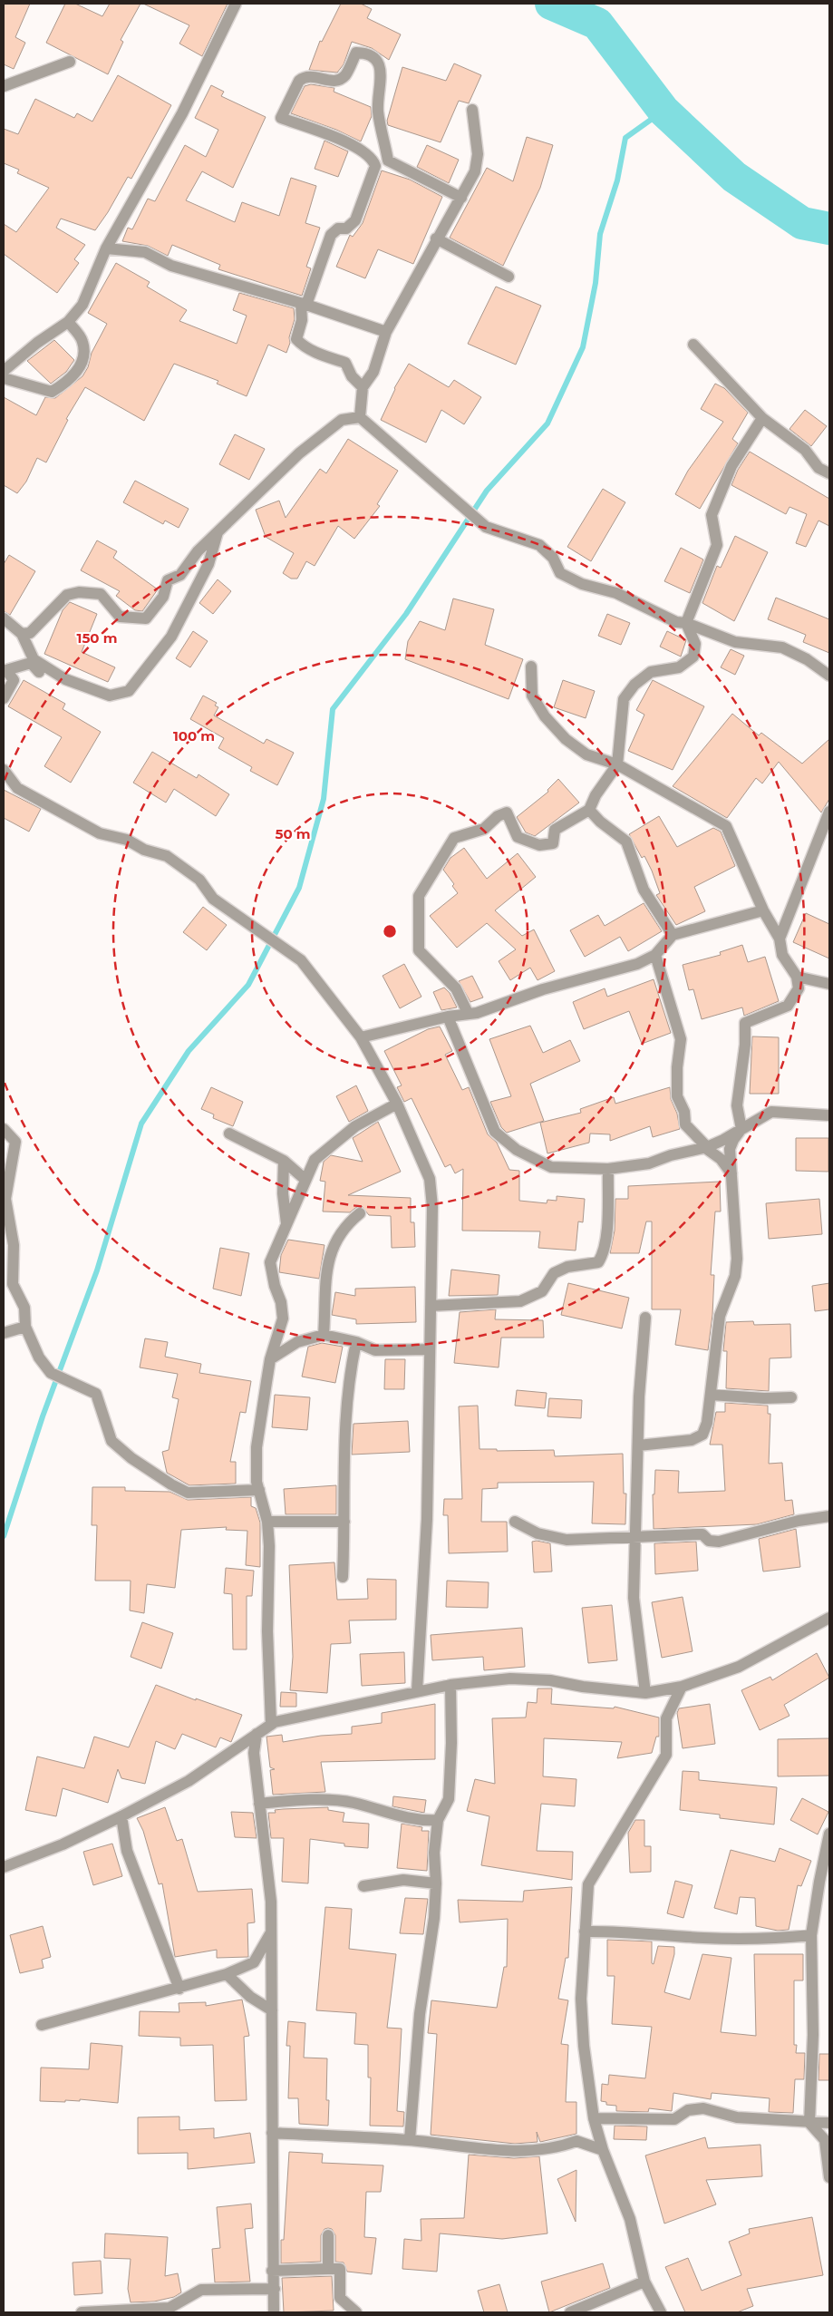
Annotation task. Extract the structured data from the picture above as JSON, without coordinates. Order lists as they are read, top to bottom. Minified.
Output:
{"rings":["150 m","100 m","50 m"]}
